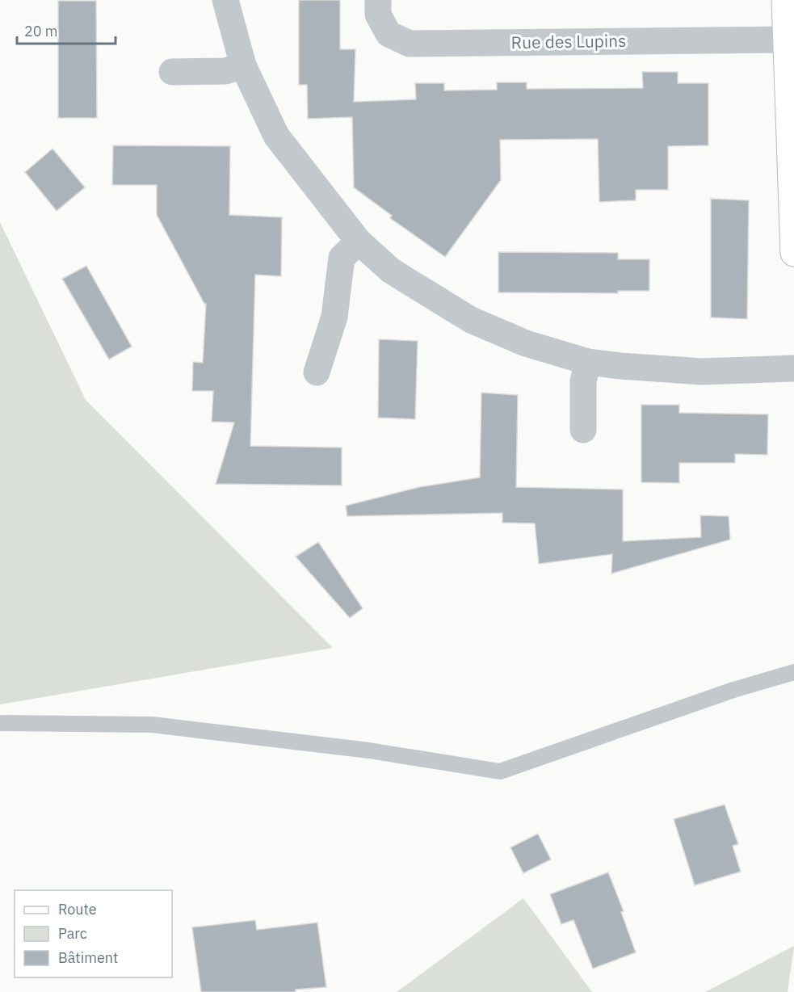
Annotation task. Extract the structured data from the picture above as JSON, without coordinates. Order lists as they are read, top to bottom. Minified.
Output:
{"streets":{"street":["Rue des Lupins"]},"legend":["Route","Parc","Bâtiment"],"scale_bar":"20 m"}
